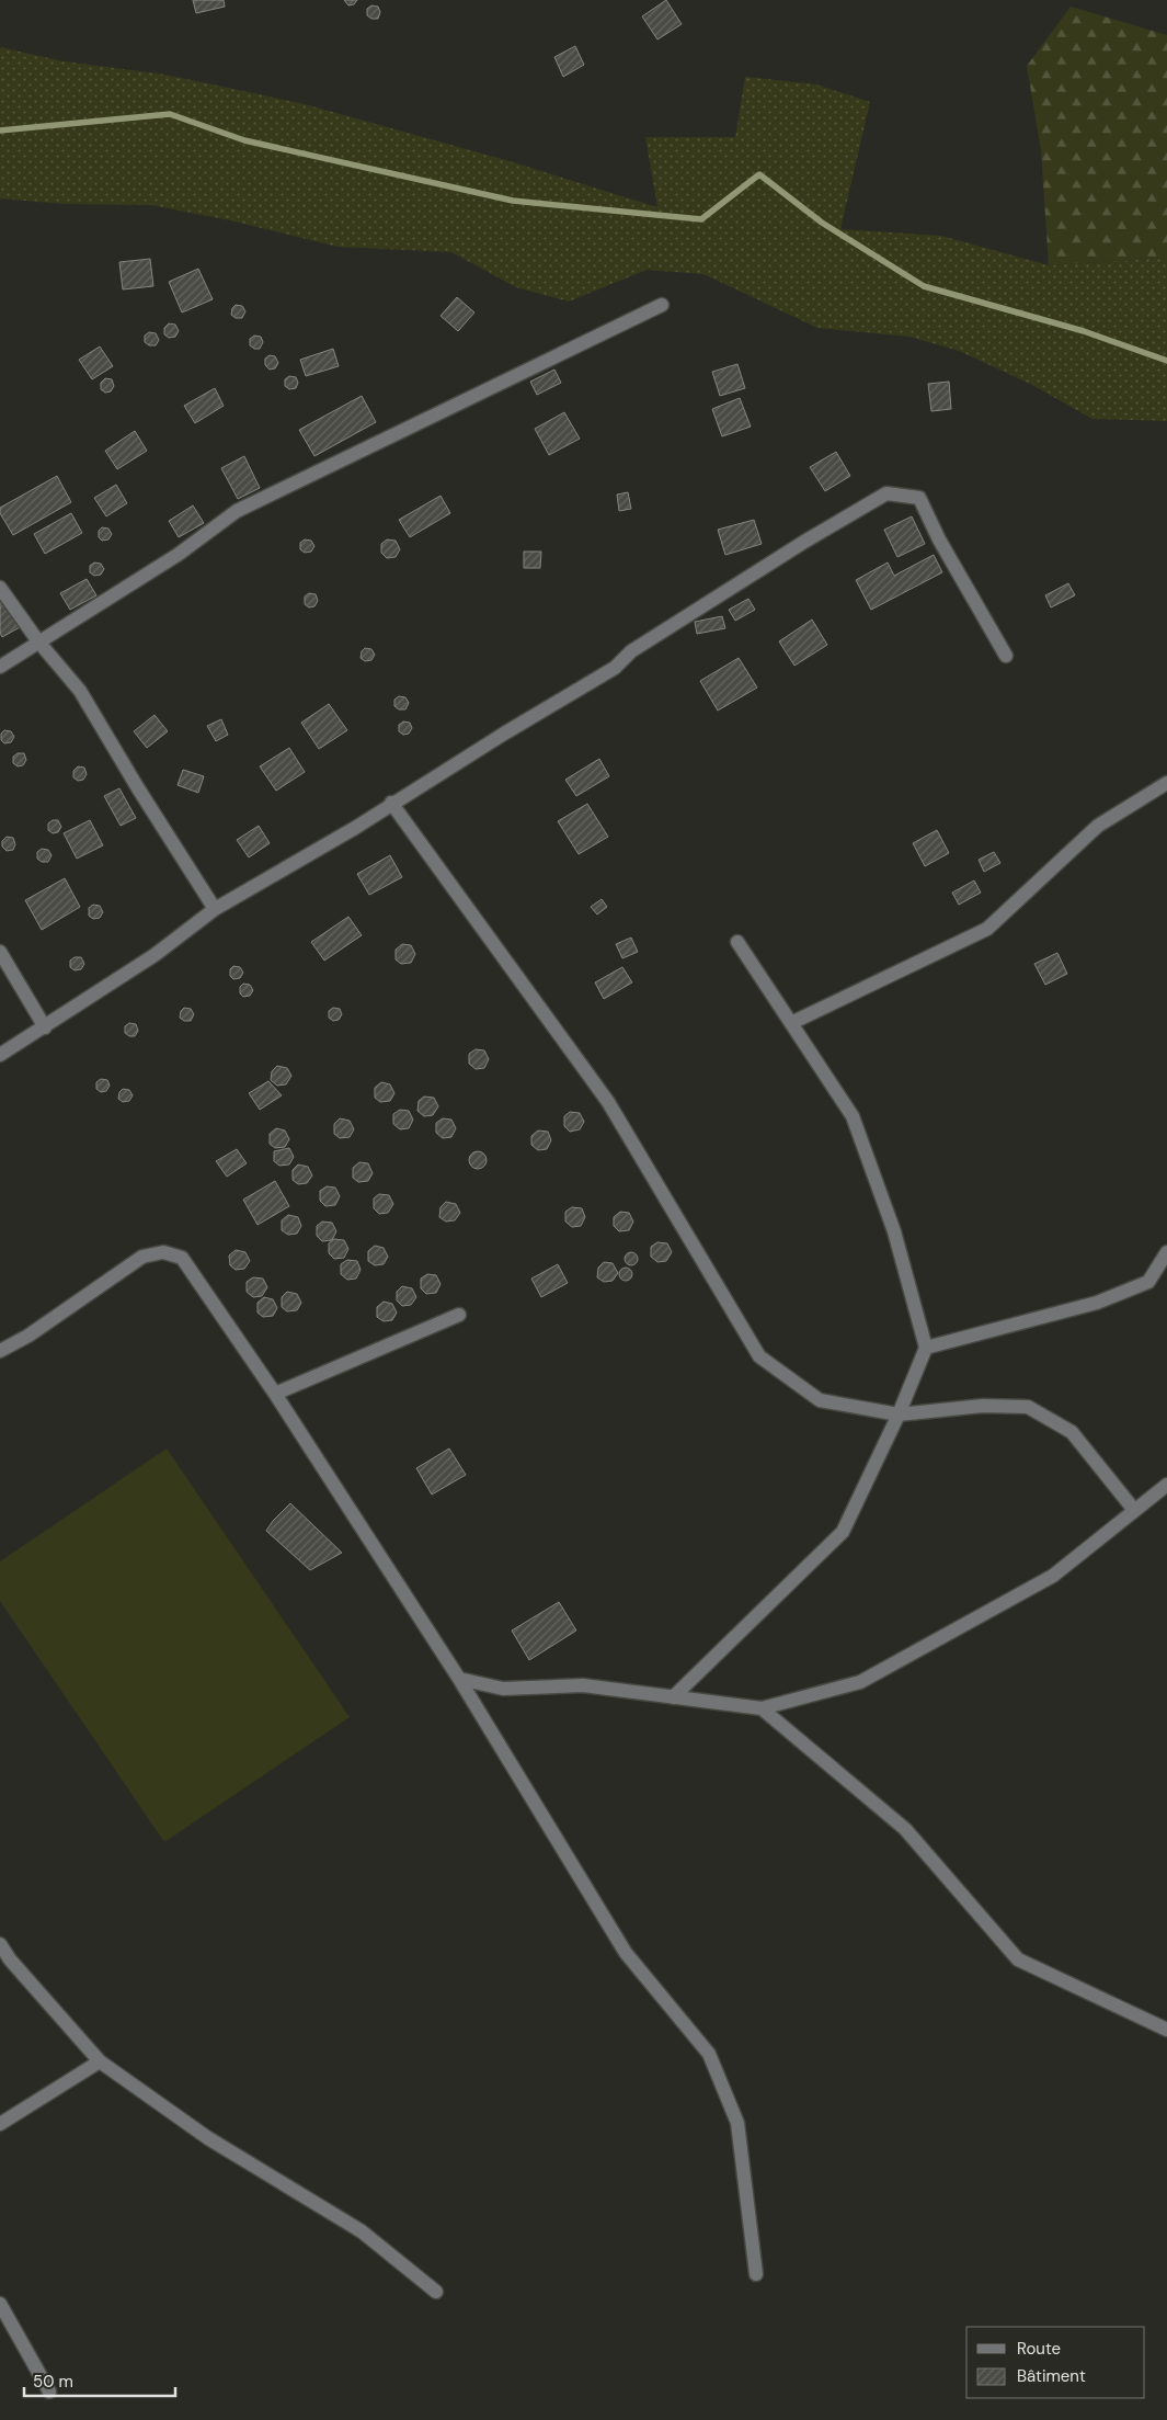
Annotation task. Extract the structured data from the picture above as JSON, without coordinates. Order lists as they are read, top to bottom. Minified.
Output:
{"legend":["Route","Bâtiment"],"scale_bar":"50 m"}
